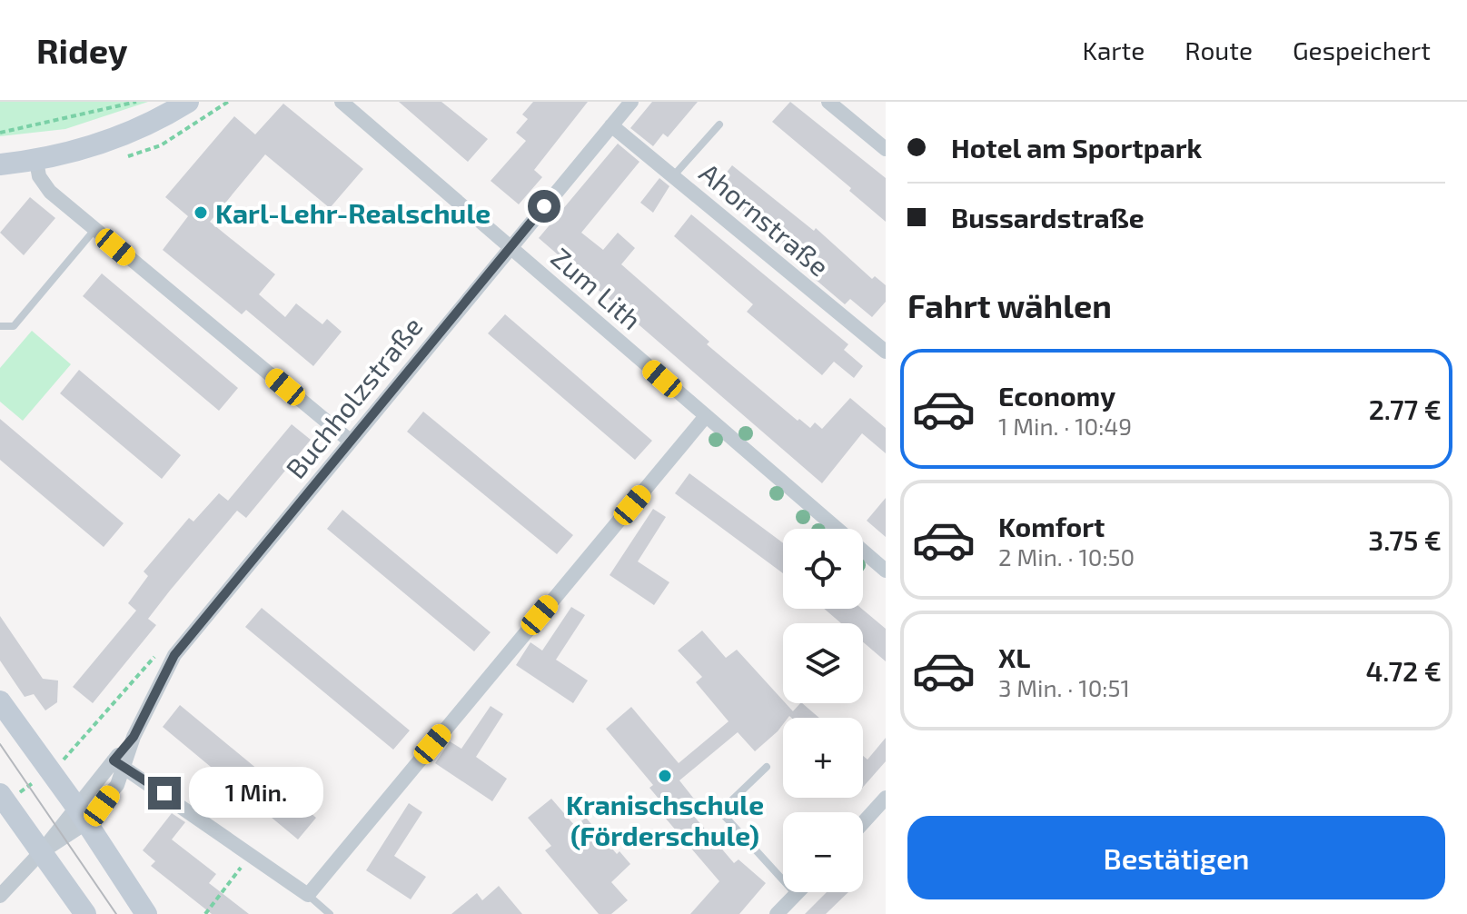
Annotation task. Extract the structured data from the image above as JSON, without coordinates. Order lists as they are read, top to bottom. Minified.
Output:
{"streets":{"street":["Ahornstraße","Zum Lith","Buchholzstraße"]},"crossings":[["Ahornstraße","Buchholzstraße"],["Zum Lith","Buchholzstraße"]],"places":["Karl-Lehr-Realschule","Kranischschule (Förderschule)"],"page":{"header":"Ridey","nav":["Karte","Route","Gespeichert"],"banner":["Hotel am Sportpark","Bussardstraße"],"heading":"Fahrt wählen","list":[{"name":"Economy","note":"1 Min. · 10:49","value":"2.77 €"},{"name":"Komfort","note":"2 Min. · 10:50","value":"3.75 €"},{"name":"XL","note":"3 Min. · 10:51","value":"4.72 €"}],"map_buttons":["+","−"],"bubble":"1 Min.","buttons":"Bestätigen"}}
